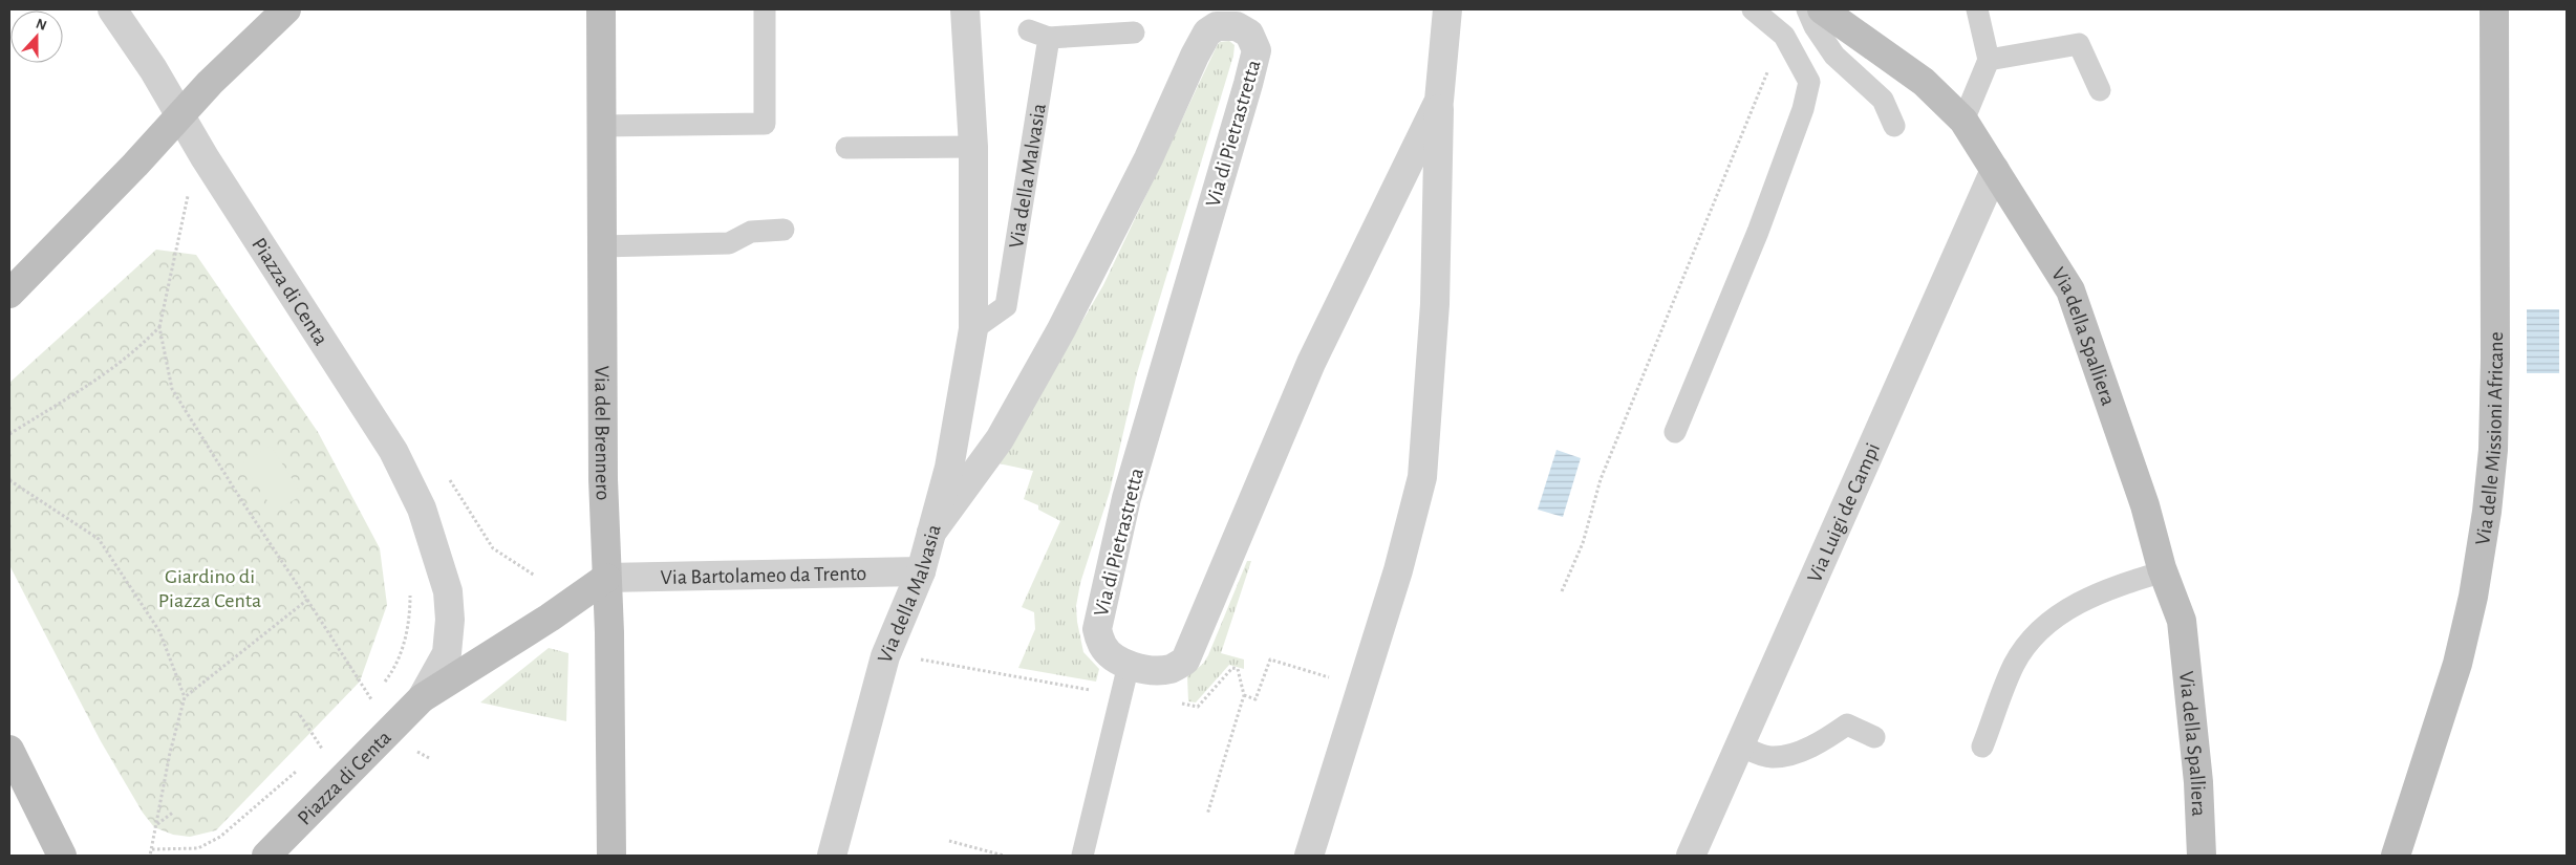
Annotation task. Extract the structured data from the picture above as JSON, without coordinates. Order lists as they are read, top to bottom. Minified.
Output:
{"streets":{"main road":["Piazza di Centa","Via della Spalliera","Via del Brennero","Via delle Missioni Africane"],"street":["Via di Pietrastretta","Via della Malvasia","Via Luigi de Campi","Via Bartolameo da Trento"]},"crossings":[["Via di Pietrastretta","Via della Malvasia"],["Via della Malvasia","Via Bartolameo da Trento"],["Piazza di Centa","Via del Brennero"],["Piazza di Centa","Via Bartolameo da Trento"],["Via della Spalliera","Via Luigi de Campi"],["Via del Brennero","Via Bartolameo da Trento"]],"parks":["Giardino di Piazza Centa"],"north":"top"}
